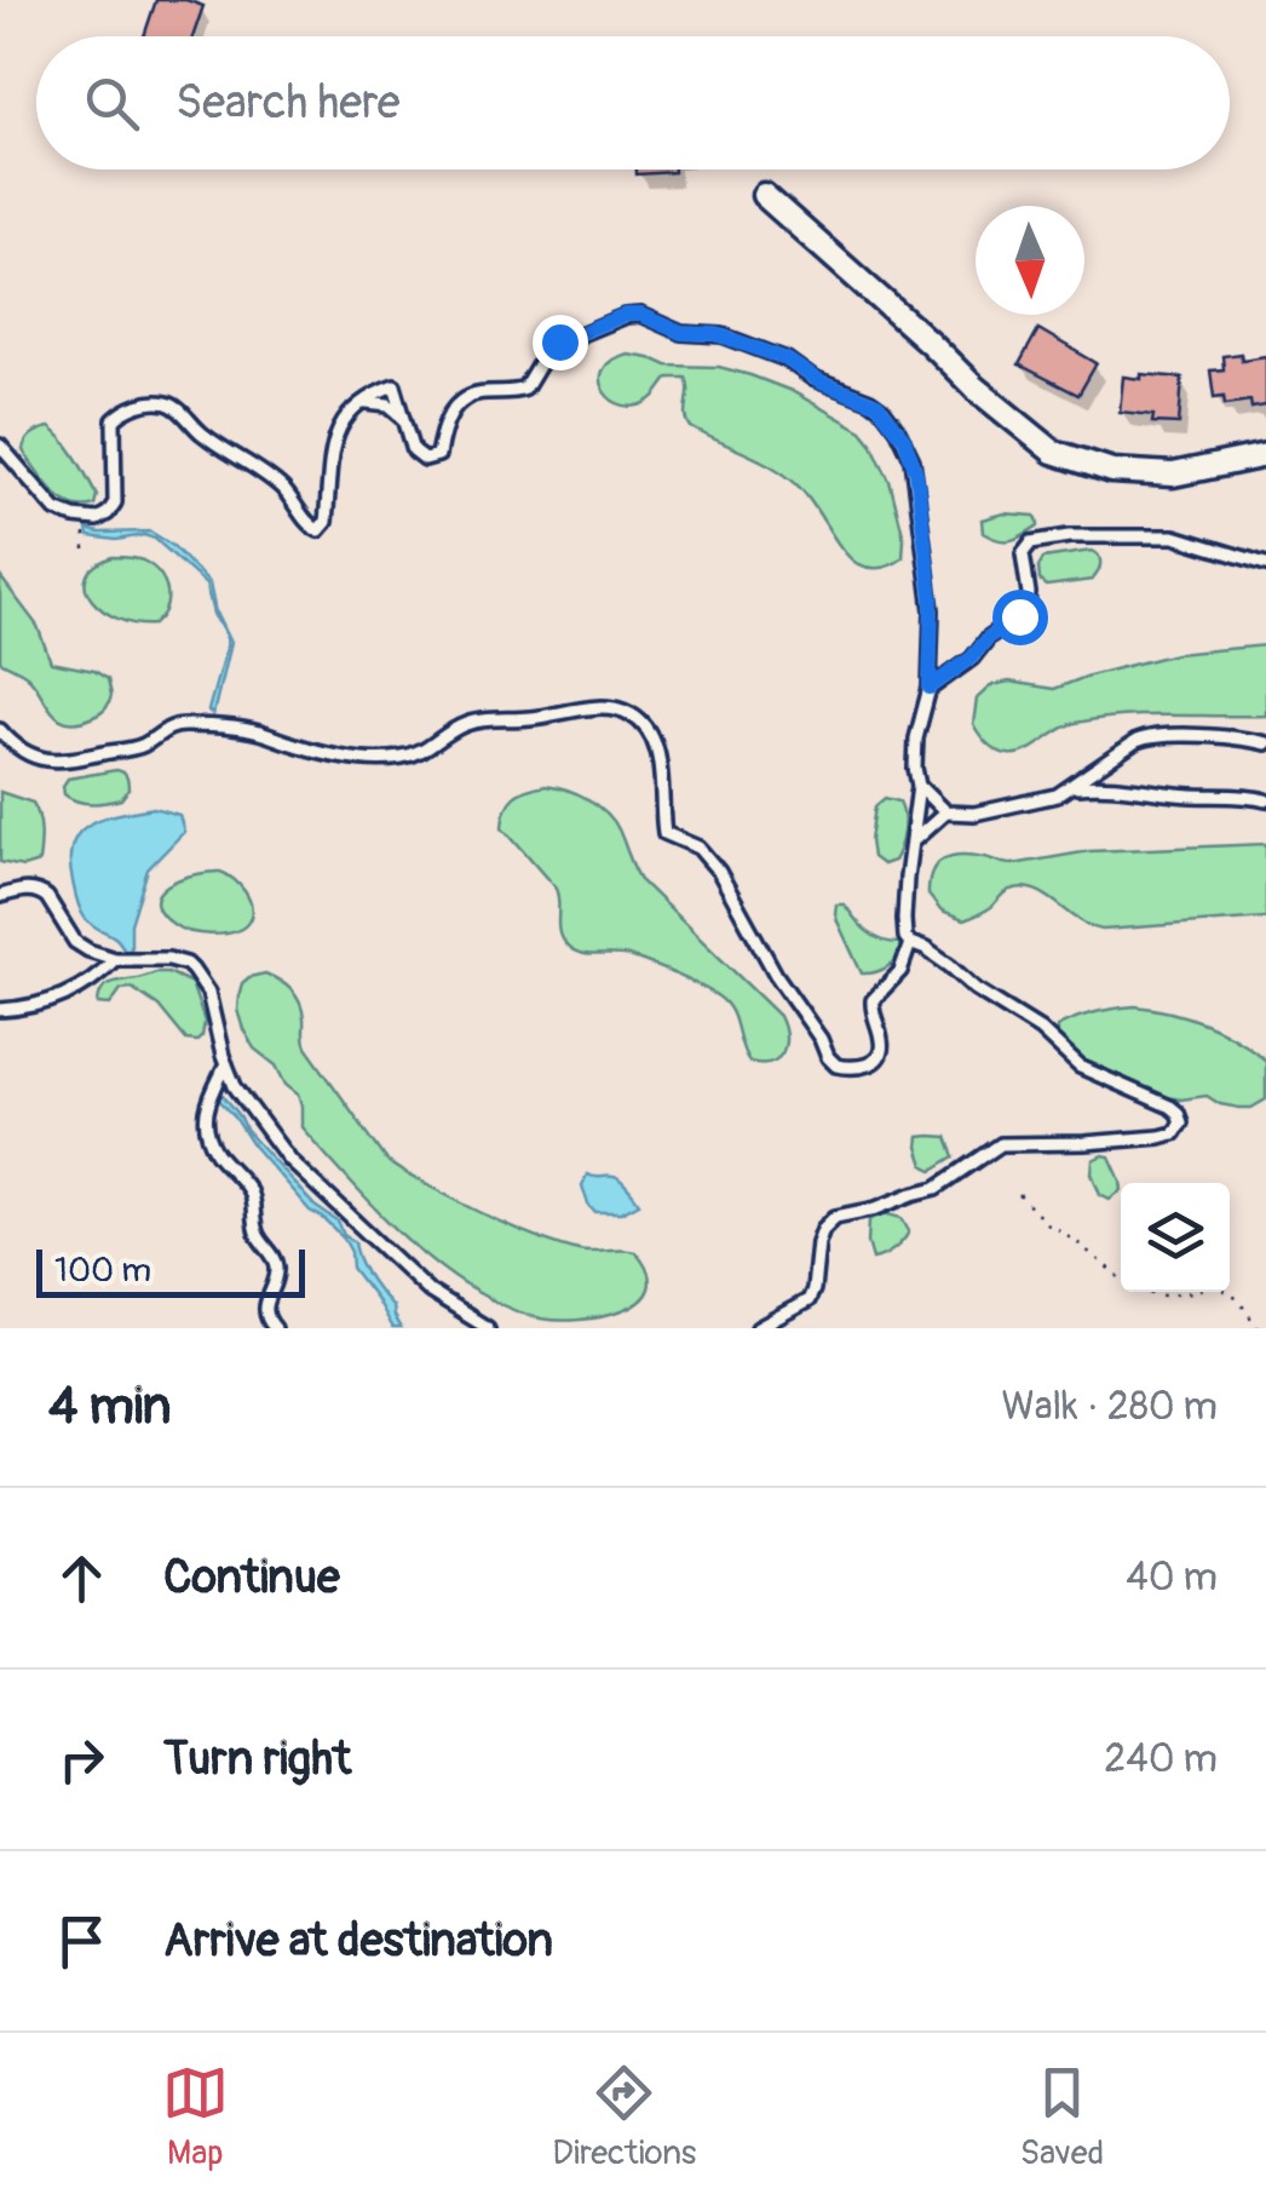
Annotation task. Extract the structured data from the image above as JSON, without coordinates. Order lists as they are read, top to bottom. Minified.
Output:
{"scale_bar":"100 m","north":"bottom","page":{"search":"Search here","scale":"100 m","heading":["4 min","Walk · 280 m"],"list":[["Continue","40 m"],["Turn right","240 m"],"Arrive at destination"],"nav":["Map","Directions","Saved"]}}
